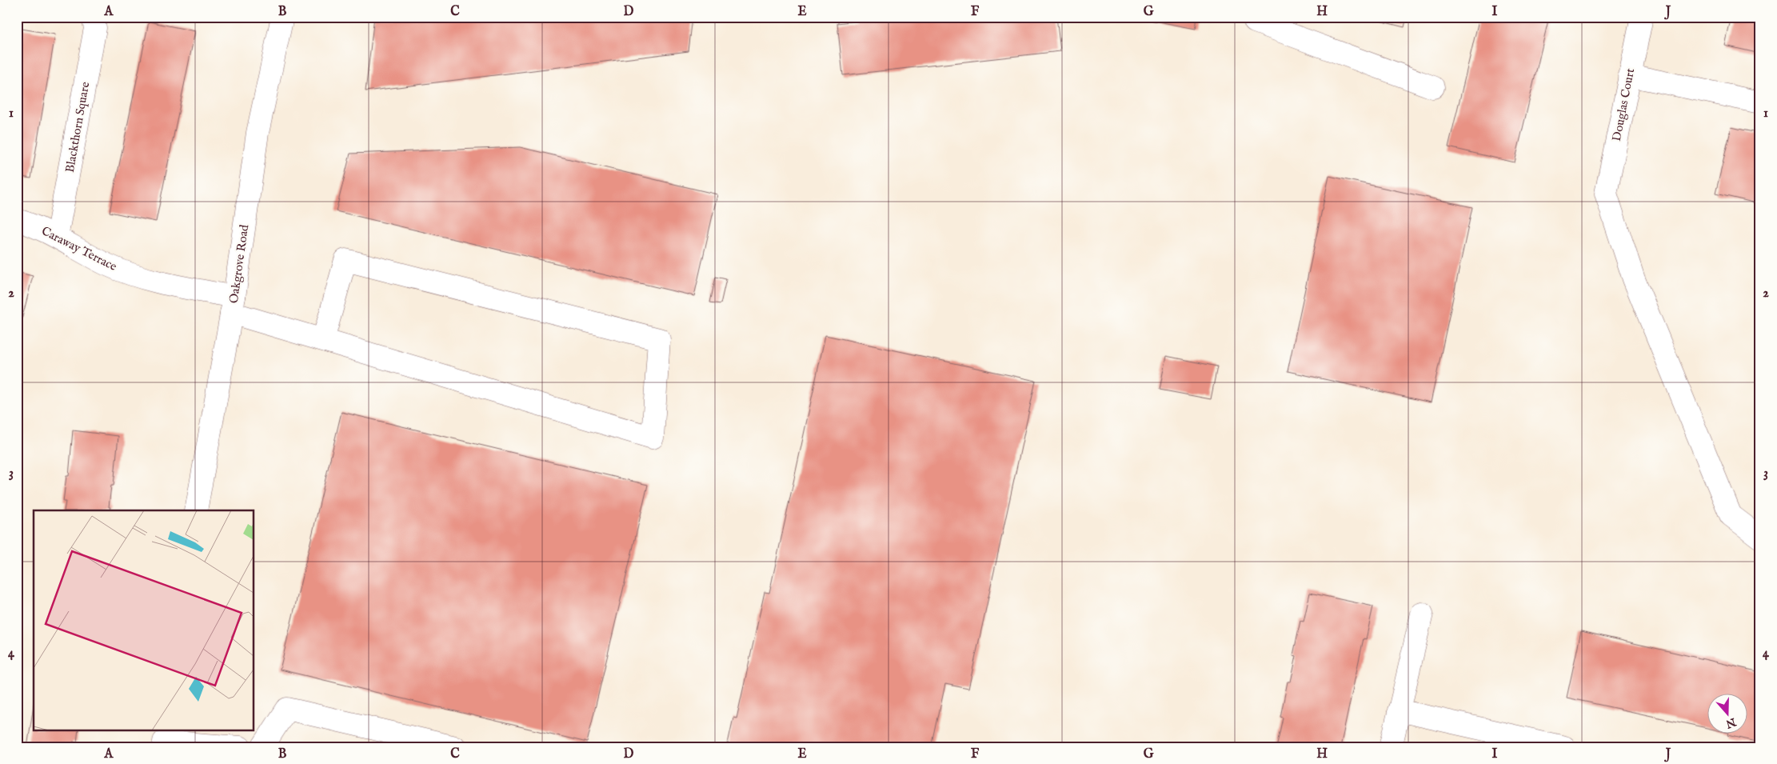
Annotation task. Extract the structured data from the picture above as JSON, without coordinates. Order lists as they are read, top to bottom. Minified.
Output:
{"streets":{"street":["Douglas Court","Blackthorn Square","Caraway Terrace","Oakgrove Road"]},"crossings":[["Blackthorn Square","Caraway Terrace"],["Caraway Terrace","Oakgrove Road"]],"north":"bottom","grid":{"columns":["A","B","C","D","E","F","G","H","I","J"],"rows":["1","2","3","4"]}}
